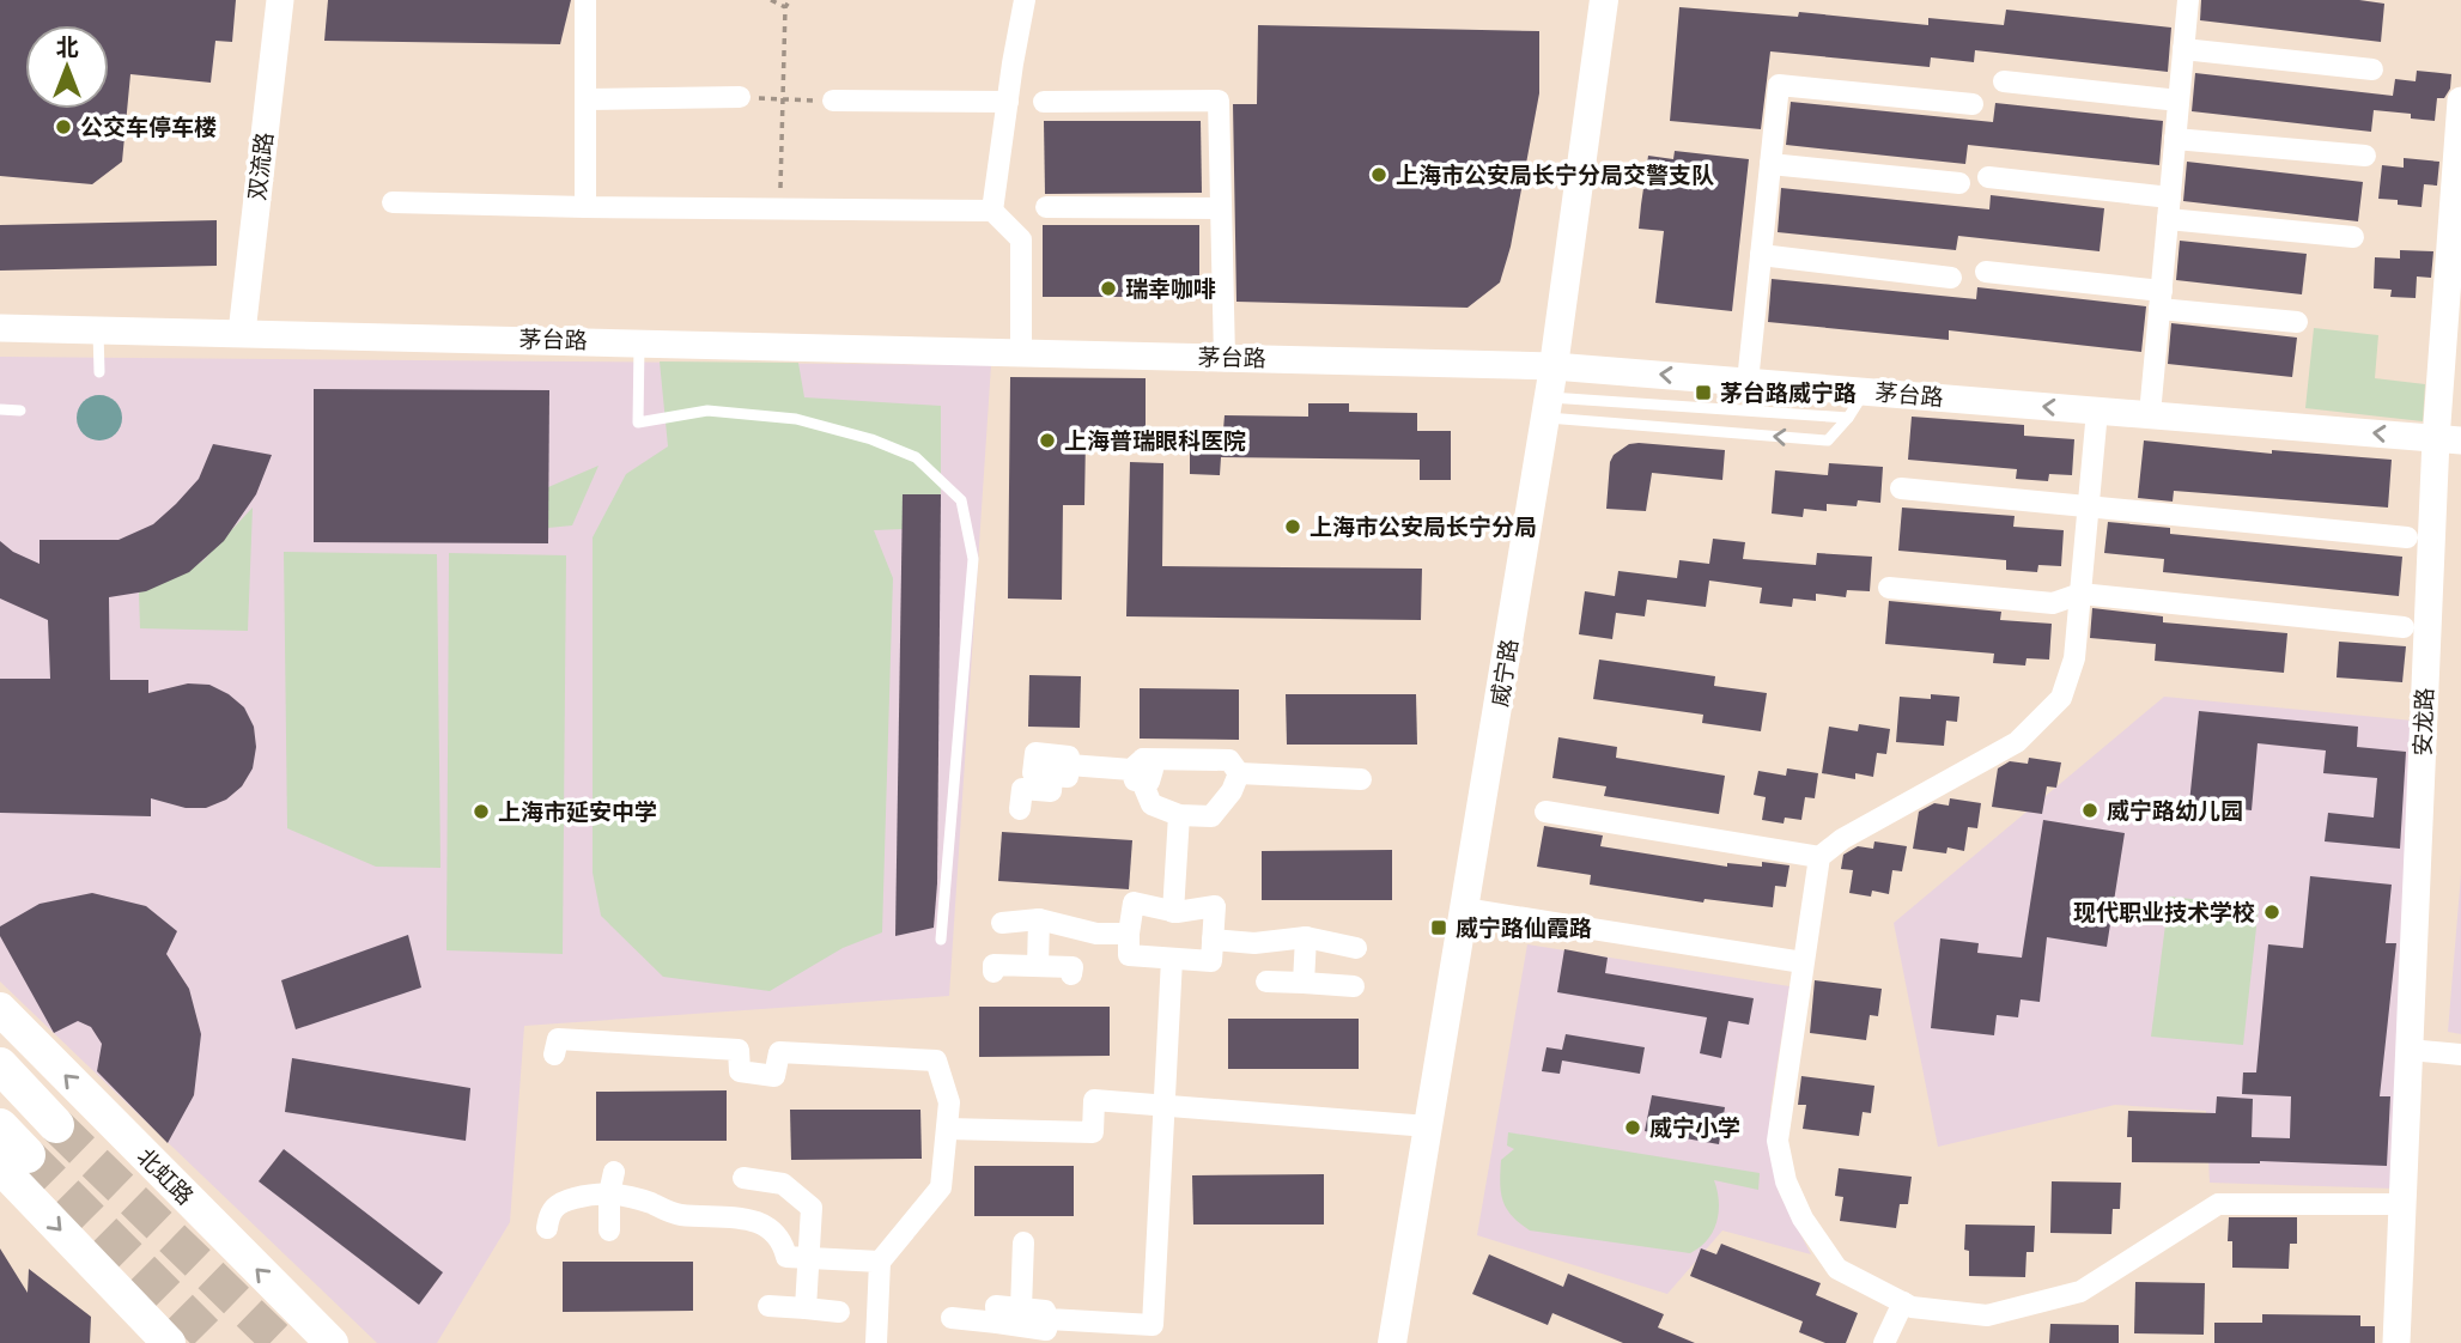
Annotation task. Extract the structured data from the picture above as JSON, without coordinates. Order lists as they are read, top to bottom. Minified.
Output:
{"streets":{"main road":["威宁路","北虹路"],"street":["双流路","茅台路","安龙路"]},"crossings":[["双流路","茅台路"],["茅台路","威宁路"],["茅台路","安龙路"]],"places":{"other":["公交车停车楼","上海市公安局长宁分局交警支队","瑞幸咖啡","上海普瑞眼科医院","上海市公安局长宁分局","威宁路幼儿园","上海市延安中学","现代职业技术学校","威宁小学"],"transit":["茅台路威宁路","威宁路仙霞路"]},"north":"top"}
